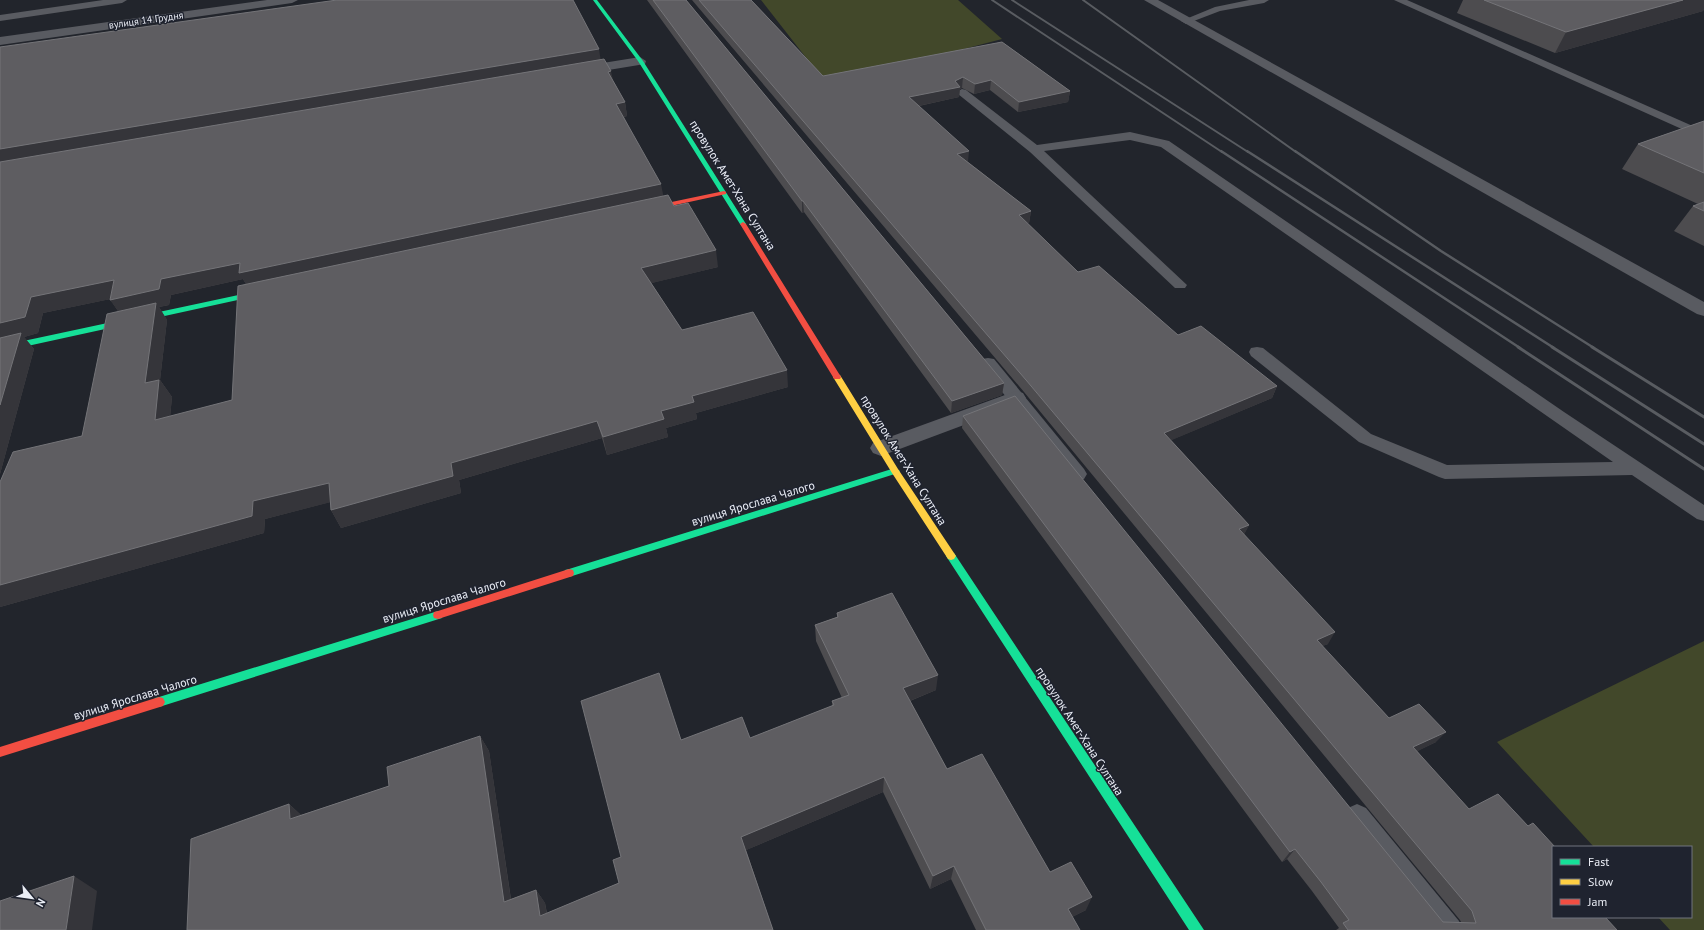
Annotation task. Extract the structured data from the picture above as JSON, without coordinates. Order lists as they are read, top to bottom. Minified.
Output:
{"streets":{"street":["вулиця 14 Грудня","провулок Амет-Хана Султана","вулиця Ярослава Чалого"]},"crossings":[["провулок Амет-Хана Султана","вулиця Ярослава Чалого"]],"legend":["Fast","Slow","Jam"],"north":"bottom right"}
